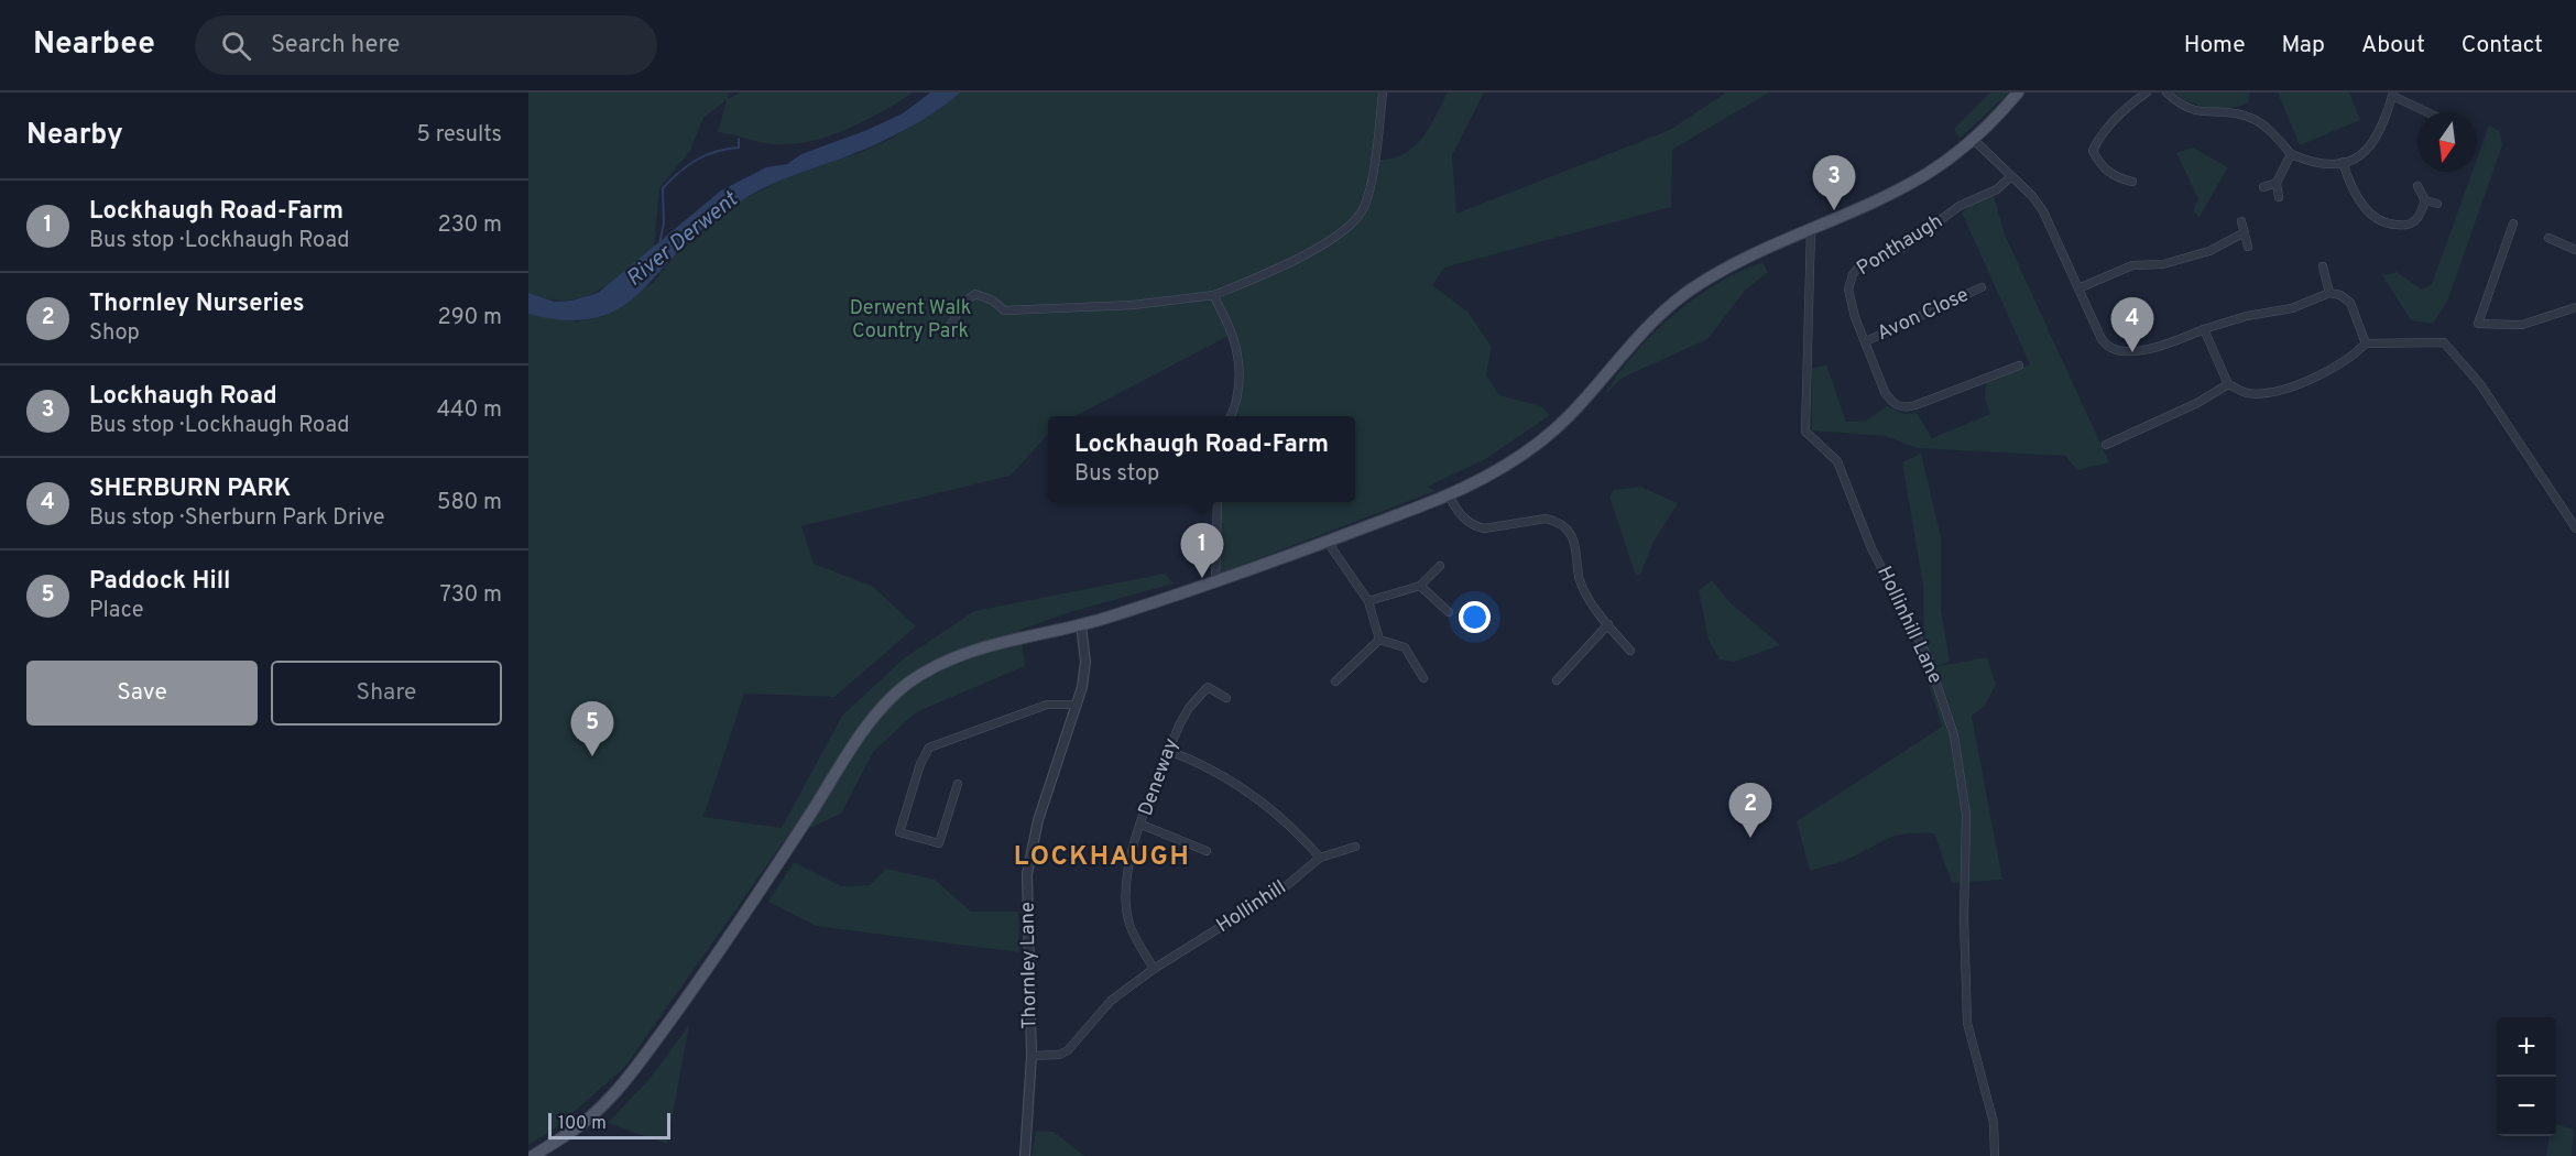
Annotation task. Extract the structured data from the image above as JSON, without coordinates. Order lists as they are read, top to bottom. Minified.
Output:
{"streets":{"street":["Ponthaugh","Avon Close","Hollinhill Lane","Deneway","Hollinhill","Thornley Lane"]},"crossings":[["Ponthaugh","Avon Close"],["Deneway","Hollinhill"],["Hollinhill","Thornley Lane"]],"districts":["LOCKHAUGH"],"water":["River Derwent"],"parks":["Derwent Walk Country Park"],"scale_bar":"100 m","north":"bottom","page":{"header":"Nearbee","search":"Search here","nav":["Home","Map","About","Contact"],"heading":["Nearby","5 results"],"pins":["3","4","1","5","2"],"list":[{"mark":"1","name":"Lockhaugh Road-Farm","note":"Bus stop · Lockhaugh Road","value":"230 m"},{"mark":"2","name":"Thornley Nurseries","note":"Shop","value":"290 m"},{"mark":"3","name":"Lockhaugh Road","note":"Bus stop · Lockhaugh Road","value":"440 m"},{"mark":"4","name":"SHERBURN PARK","note":"Bus stop · Sherburn Park Drive","value":"580 m"},{"mark":"5","name":"Paddock Hill","note":"Place","value":"730 m"}],"popup":["Lockhaugh Road-Farm","Bus stop"],"buttons":["Save","Share"],"map_buttons":["+","−"],"scale":"100 m"}}
